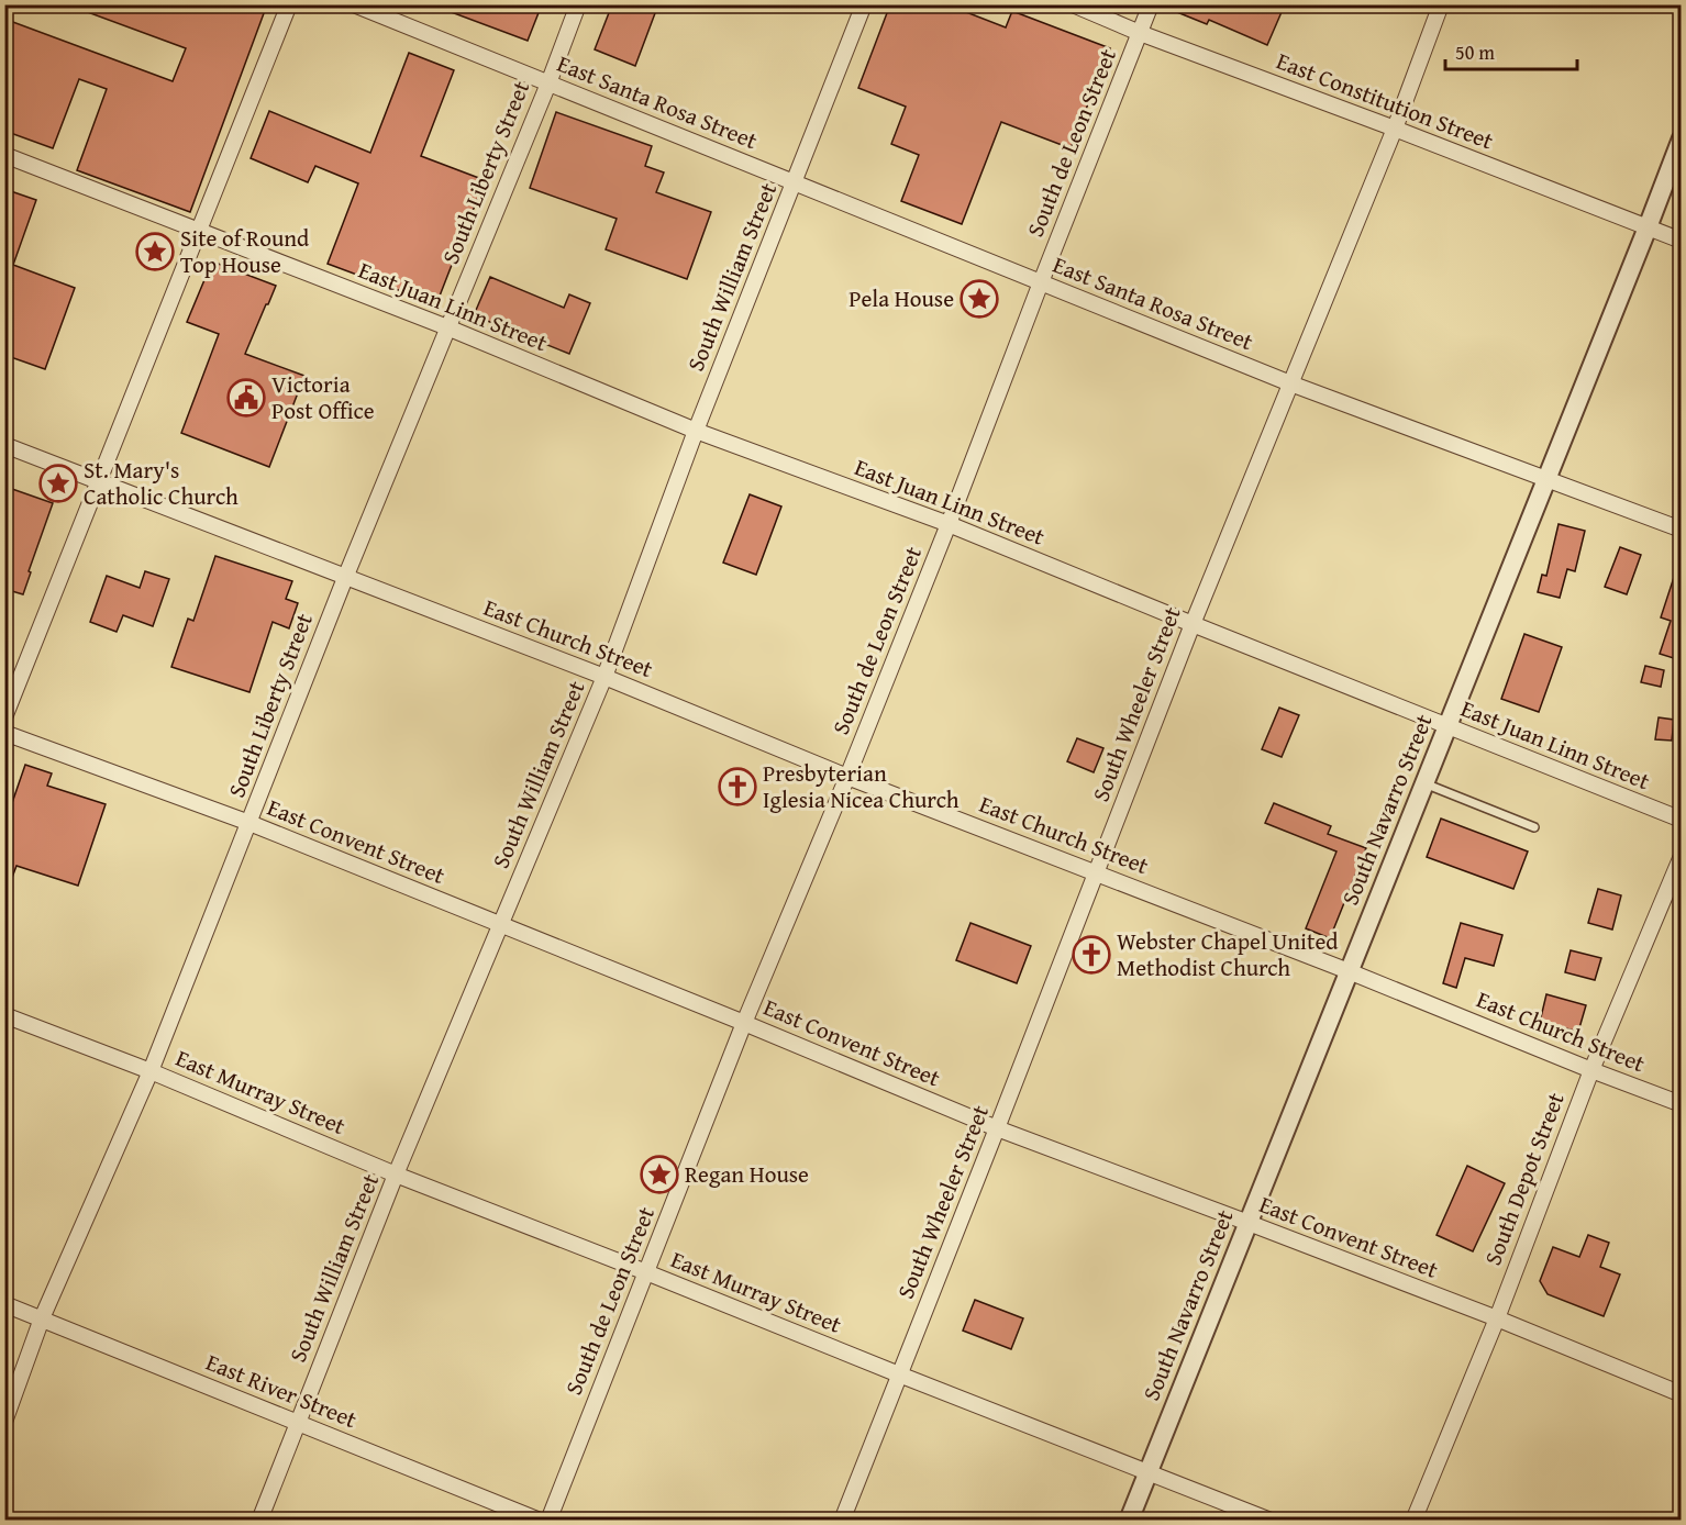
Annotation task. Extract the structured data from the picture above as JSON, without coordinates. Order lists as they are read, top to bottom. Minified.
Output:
{"streets":{"street":["East Constitution Street","East Santa Rosa Street","South de Leon Street","South Liberty Street","South William Street","East Juan Linn Street","East Church Street","South Wheeler Street","South Navarro Street","East Convent Street","East Murray Street","South Depot Street","East River Street"]},"crossings":[["East Constitution Street","South de Leon Street"],["East Constitution Street","South Wheeler Street"],["East Constitution Street","South Navarro Street"],["East Santa Rosa Street","South de Leon Street"],["East Santa Rosa Street","South Liberty Street"],["East Santa Rosa Street","South William Street"],["East Santa Rosa Street","South Wheeler Street"],["East Santa Rosa Street","South Navarro Street"],["South de Leon Street","East Juan Linn Street"],["South de Leon Street","East Church Street"],["South de Leon Street","East Convent Street"],["South de Leon Street","East Murray Street"],["South Liberty Street","East Juan Linn Street"],["South Liberty Street","East Church Street"],["South Liberty Street","East Convent Street"],["South Liberty Street","East Murray Street"],["South Liberty Street","East River Street"],["South William Street","East Juan Linn Street"],["South William Street","East Church Street"],["South William Street","East Convent Street"],["South William Street","East Murray Street"],["South William Street","East River Street"],["East Juan Linn Street","South Wheeler Street"],["East Juan Linn Street","South Navarro Street"],["East Church Street","South Wheeler Street"],["East Church Street","South Navarro Street"],["East Church Street","South Depot Street"],["South Wheeler Street","East Convent Street"],["South Wheeler Street","East Murray Street"],["South Navarro Street","East Convent Street"],["South Navarro Street","East Murray Street"],["East Convent Street","South Depot Street"]],"places":{"place":["Site of Round Top House","Pela House","St. Mary's Catholic Church","Regan House"],"public building":["Victoria Post Office"],"church":["Presbyterian Iglesia Nicea Church","Webster Chapel United Methodist Church"]},"scale_bar":"50 m"}
